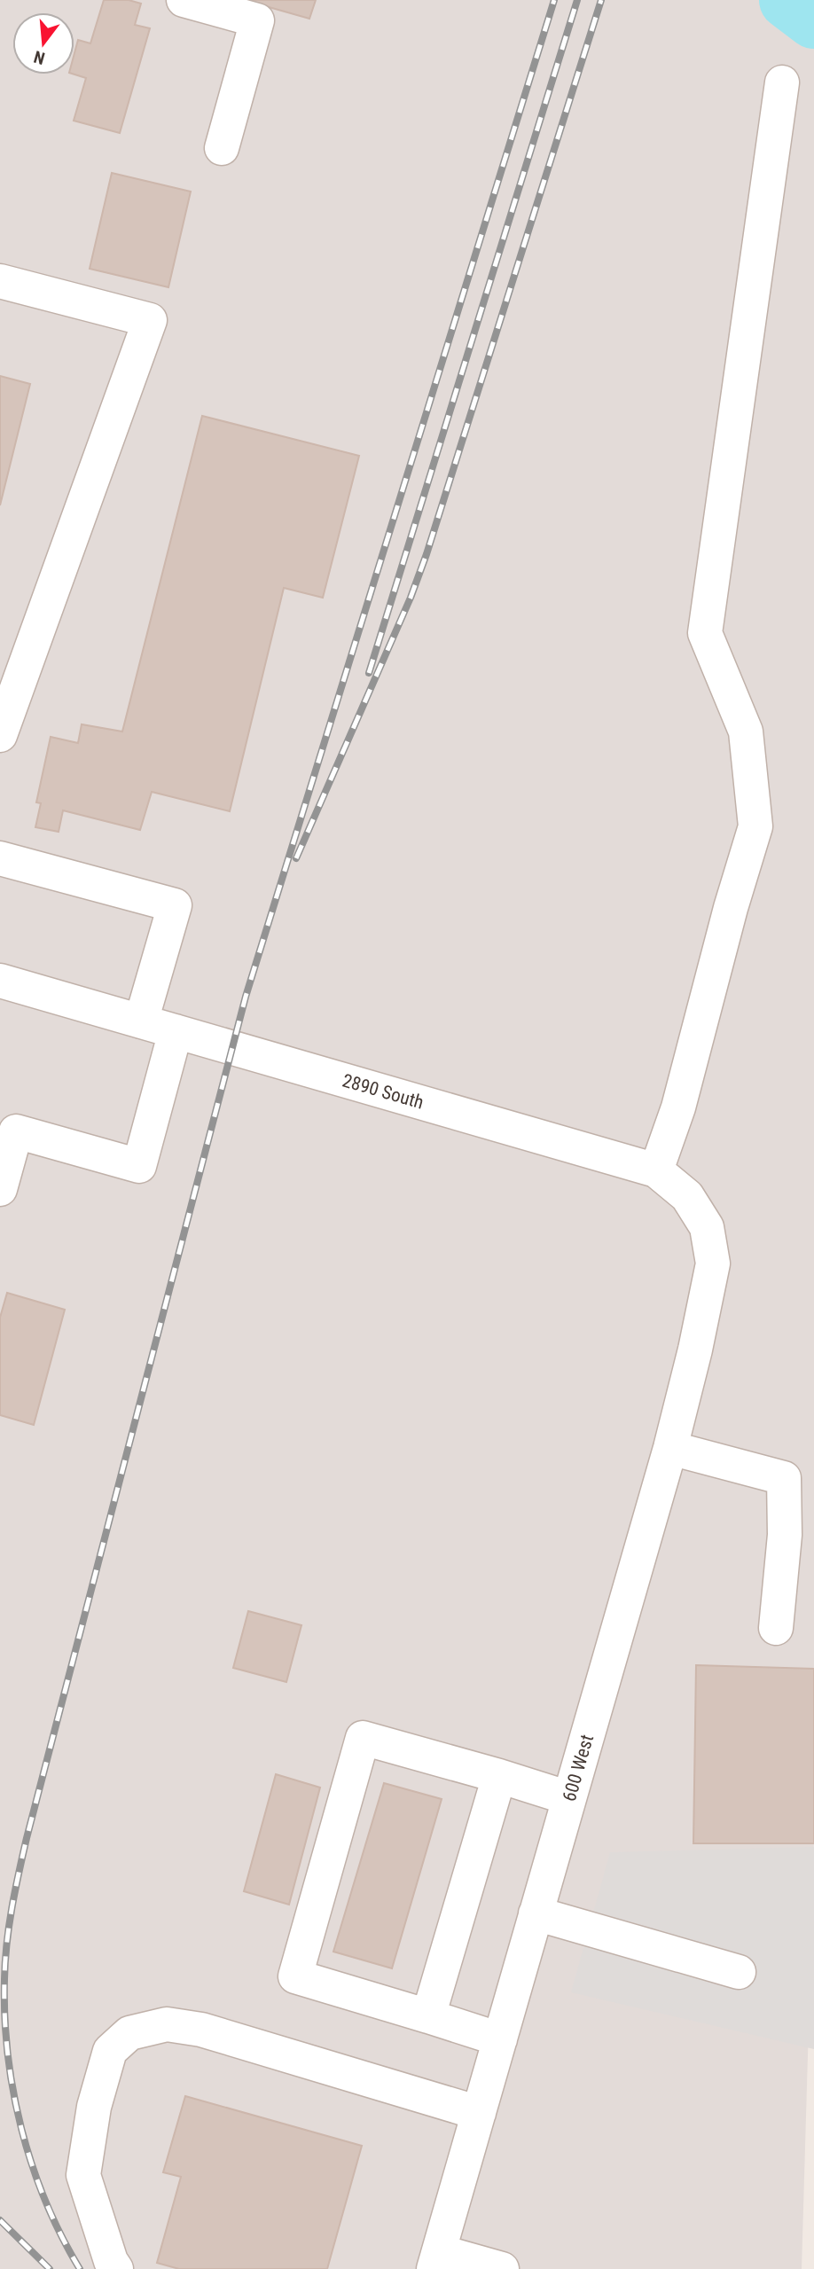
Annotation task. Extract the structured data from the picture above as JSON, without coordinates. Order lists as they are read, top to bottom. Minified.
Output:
{"streets":{"street":["2890 South","600 West"]},"crossings":[["2890 South","600 West"]],"north":"bottom"}
